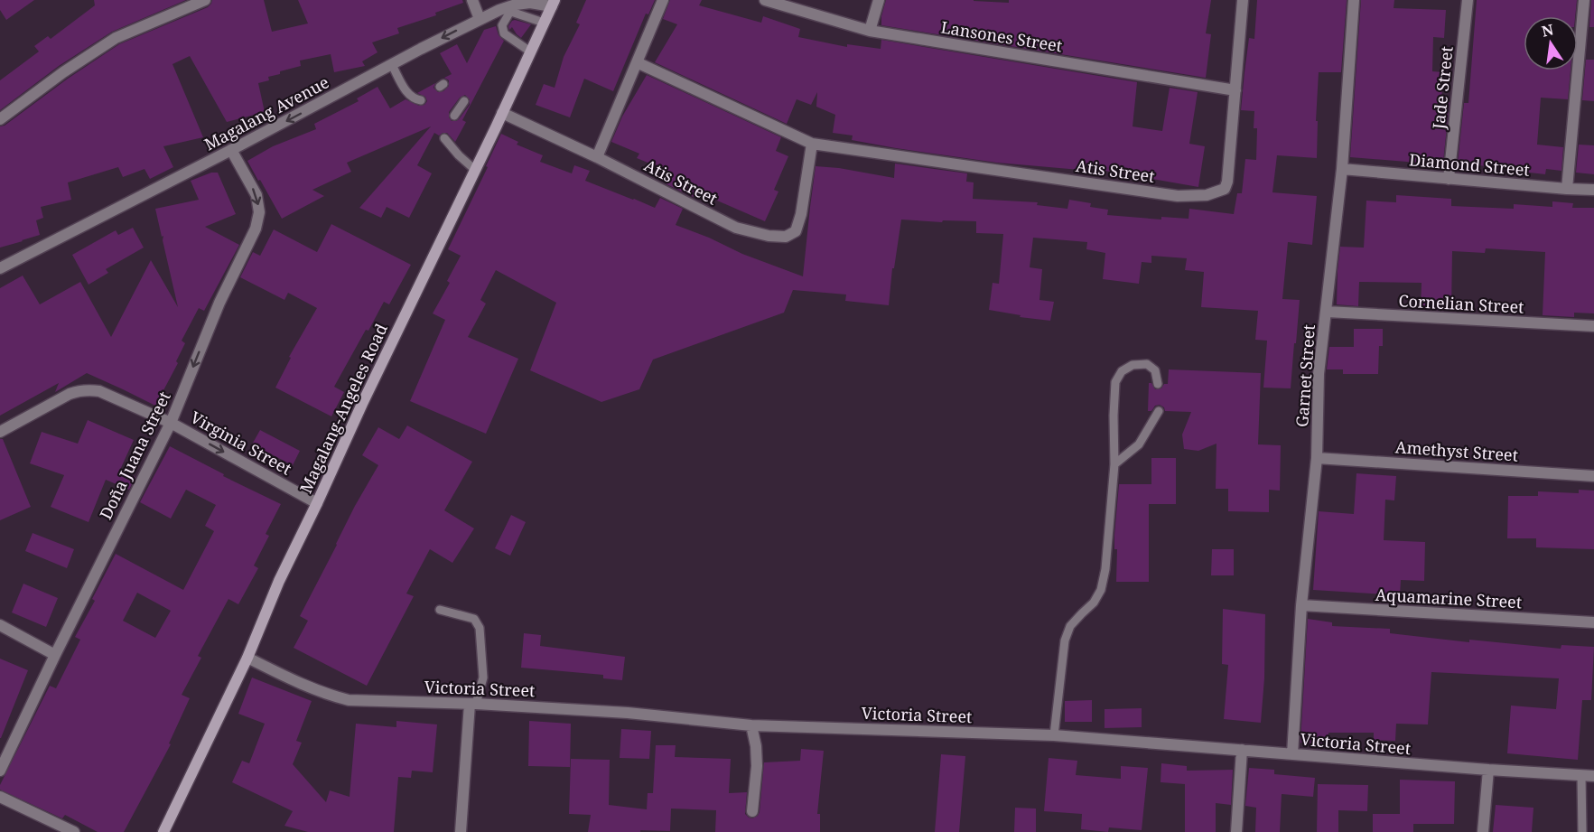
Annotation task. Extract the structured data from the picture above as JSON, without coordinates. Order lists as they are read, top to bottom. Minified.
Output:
{"streets":{"main road":["Magalang-Angeles Road"],"street":["Lansones Street","Jade Street","Magalang Avenue","Diamond Street","Atis Street","Cornelian Street","Garnet Street","Virginia Street","Amethyst Street","Doña Juana Street","Aquamarine Street","Victoria Street"]},"crossings":[["Lansones Street","Atis Street"],["Jade Street","Diamond Street"],["Magalang Avenue","Magalang-Angeles Road"],["Magalang Avenue","Doña Juana Street"],["Diamond Street","Garnet Street"],["Atis Street","Magalang-Angeles Road"],["Cornelian Street","Garnet Street"],["Garnet Street","Amethyst Street"],["Garnet Street","Aquamarine Street"],["Garnet Street","Victoria Street"],["Magalang-Angeles Road","Virginia Street"],["Magalang-Angeles Road","Victoria Street"],["Virginia Street","Doña Juana Street"]],"one_way":["Magalang Avenue","Virginia Street","Doña Juana Street"],"north":"top"}
